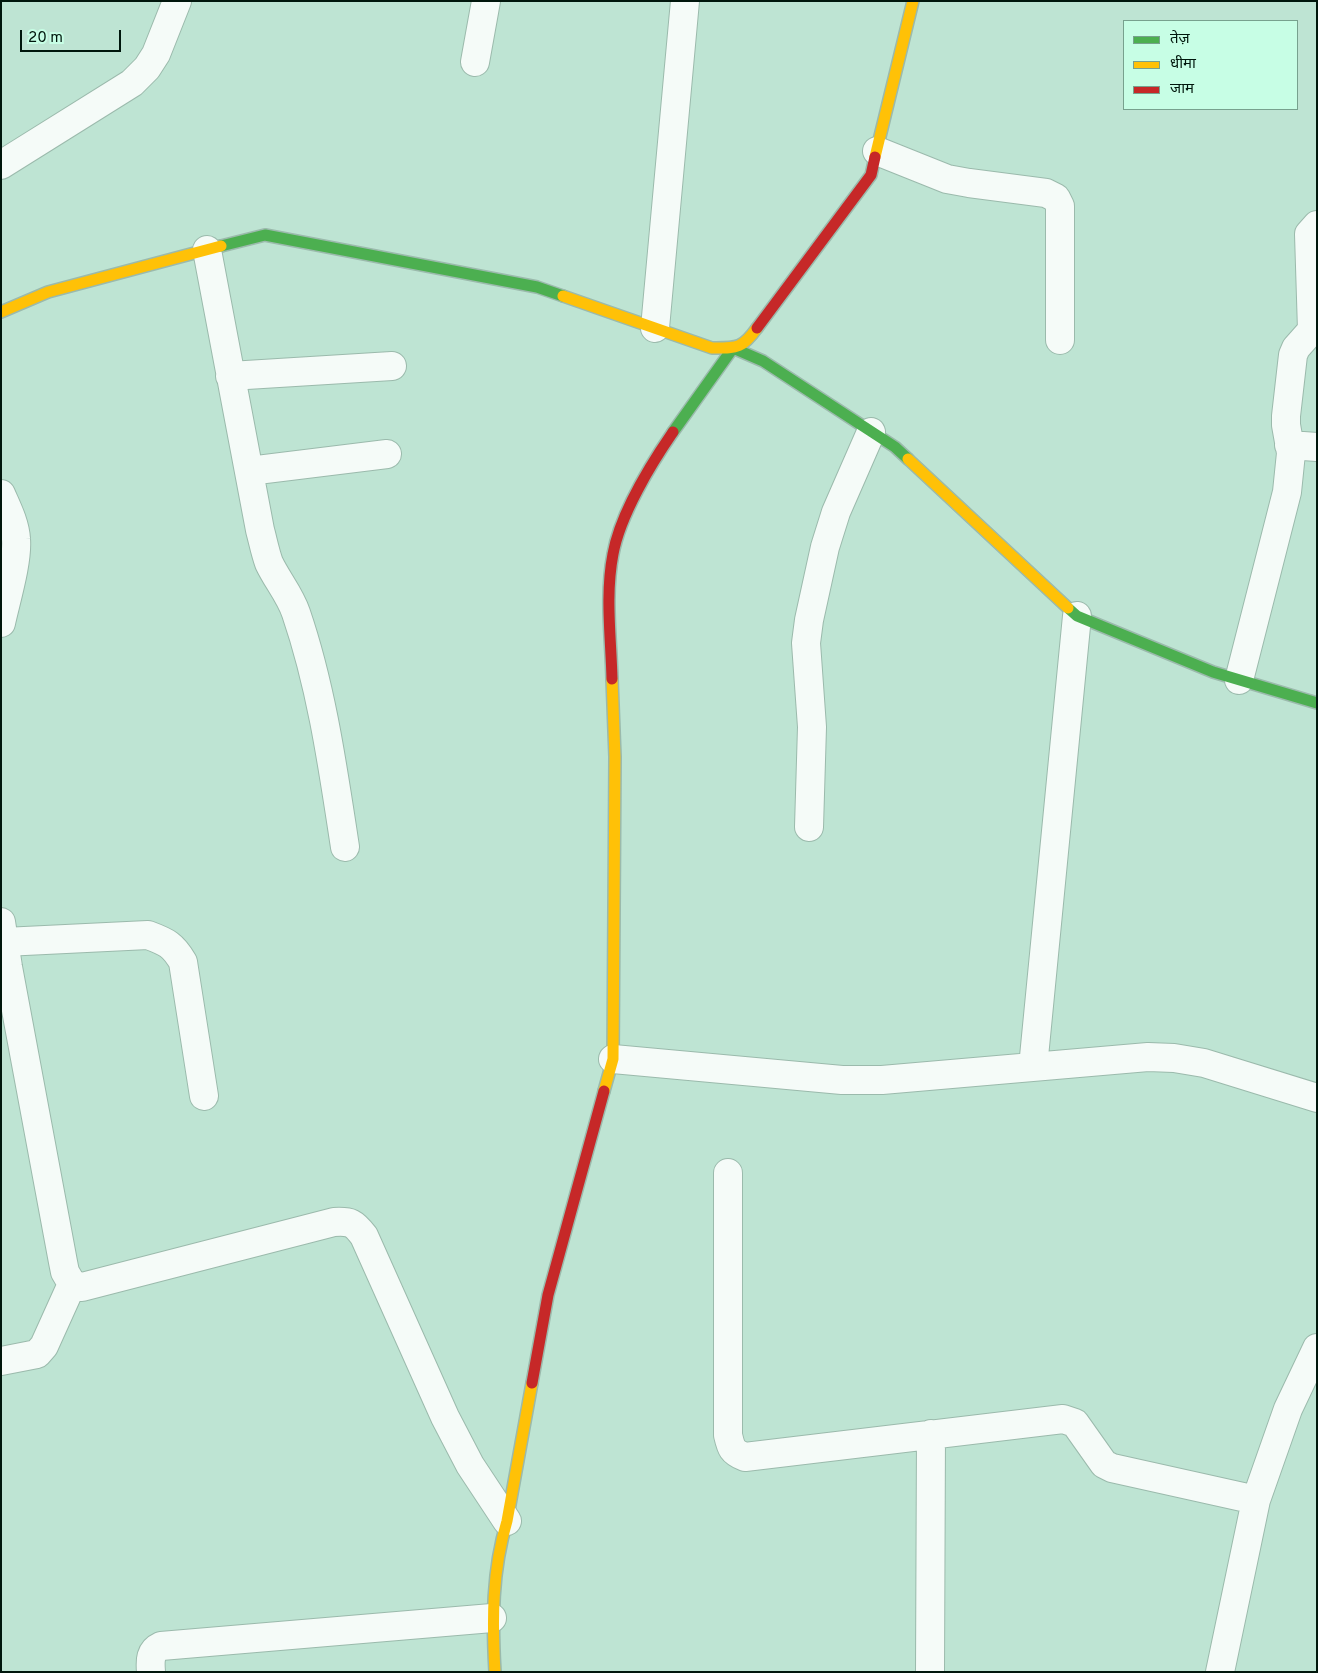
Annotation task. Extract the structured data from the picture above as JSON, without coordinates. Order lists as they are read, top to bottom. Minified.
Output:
{"legend":["तेज़","धीमा","जाम"],"scale_bar":"20 m"}
